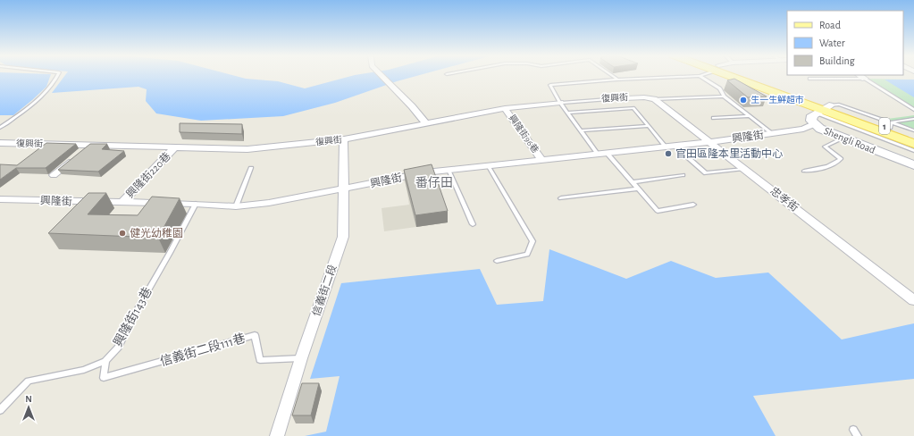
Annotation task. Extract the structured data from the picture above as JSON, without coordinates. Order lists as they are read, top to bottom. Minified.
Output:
{"streets":{"main road":["1","Shengli Road"],"street":["復興街","興隆街96巷","興隆街","興隆街220巷","忠孝街","信義街二段"],"lane":["興隆街143巷","信義街二段111巷"]},"crossings":[["復興街","興隆街96巷"],["復興街","興隆街220巷"],["復興街","忠孝街"],["復興街","信義街二段"],["1","興隆街"],["1","Shengli Road"],["興隆街96巷","興隆街"],["興隆街","Shengli Road"],["興隆街","興隆街220巷"],["興隆街","忠孝街"],["興隆街","信義街二段"],["興隆街","興隆街143巷"],["信義街二段","信義街二段111巷"],["興隆街143巷","信義街二段111巷"]],"districts":["番仔田"],"places":["生一生鮮超市","官田區隆本里活動中心","健光幼稚園"],"legend":["Road","Water","Building"],"north":"top"}
